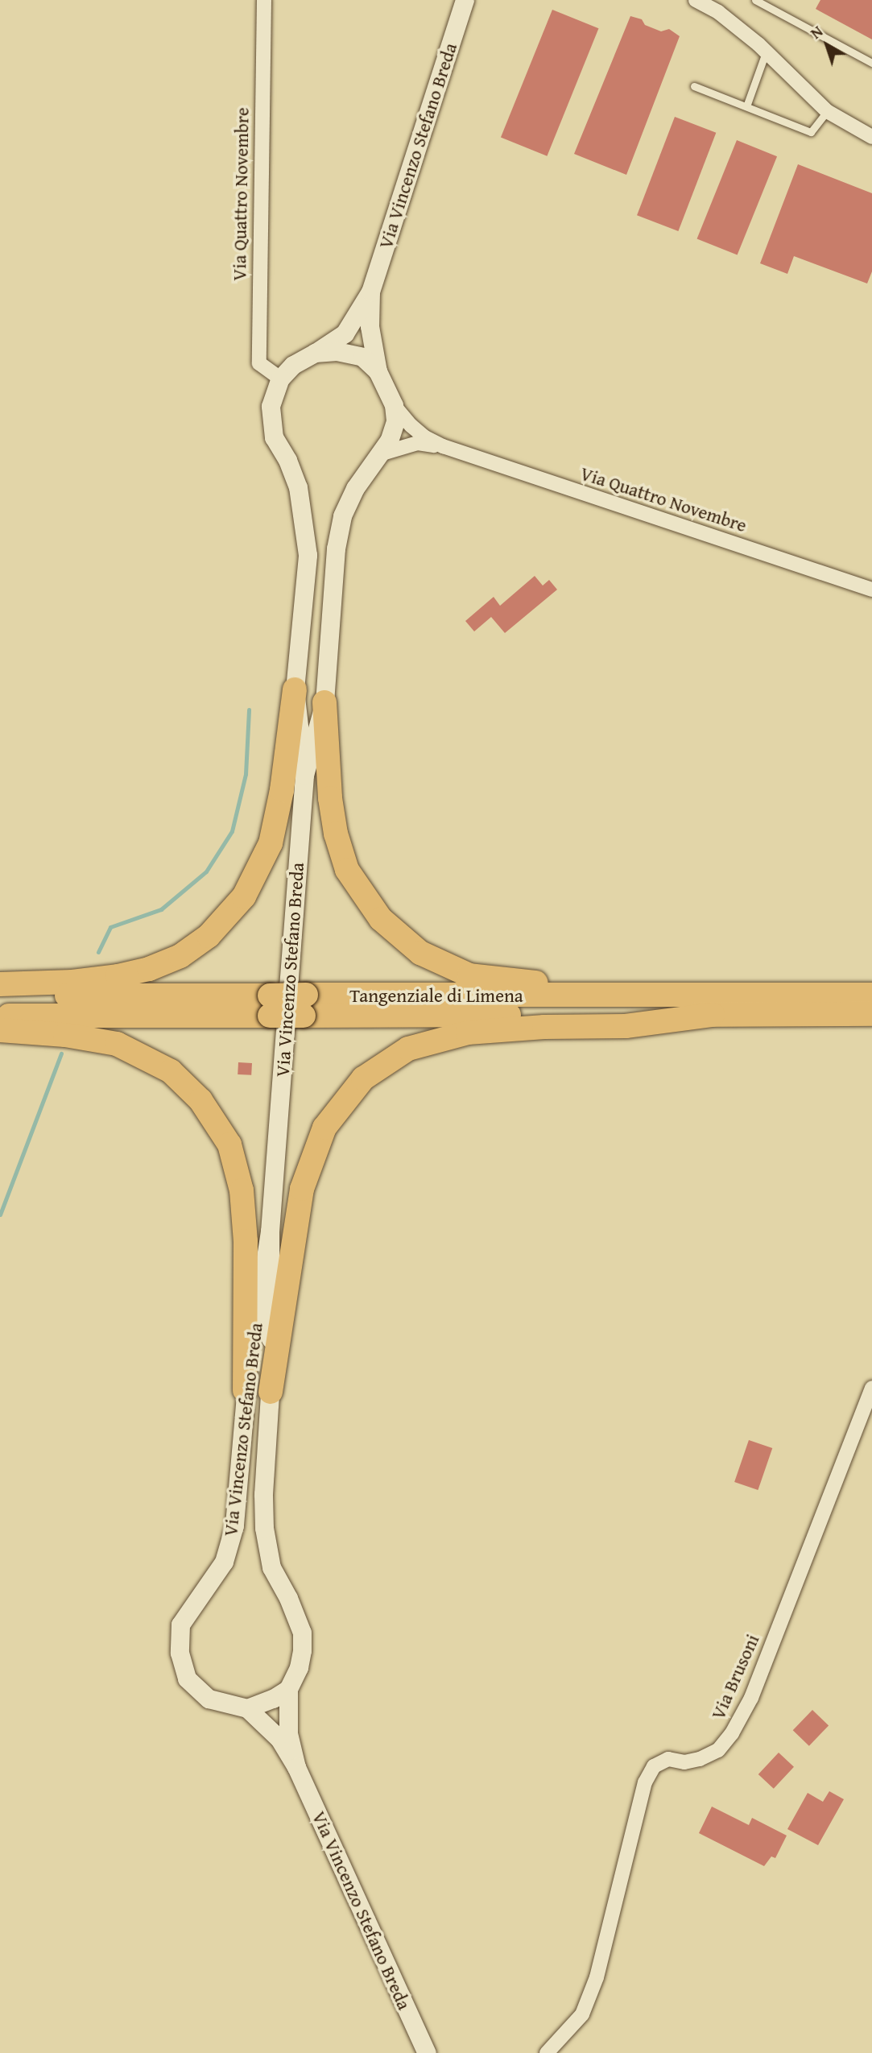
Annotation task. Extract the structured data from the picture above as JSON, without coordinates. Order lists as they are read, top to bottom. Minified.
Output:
{"streets":{"highway":["Tangenziale di Limena"],"street":["Via Vincenzo Stefano Breda","Via Quattro Novembre","Via Brusoni"]},"crossings":[["Via Vincenzo Stefano Breda","Via Quattro Novembre"]],"north":"top left"}
